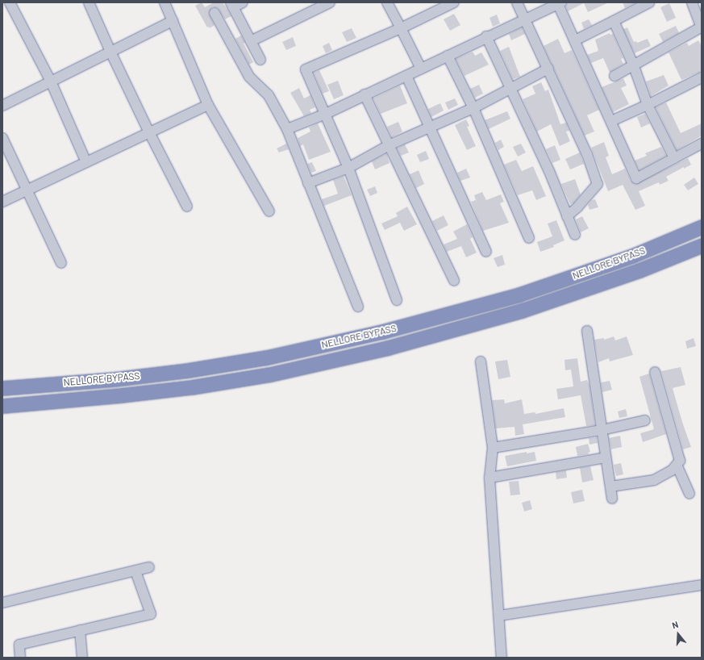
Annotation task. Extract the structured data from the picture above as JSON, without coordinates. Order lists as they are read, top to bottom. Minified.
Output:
{"streets":{"highway":["NELLORE BYPASS"]},"north":"top"}
